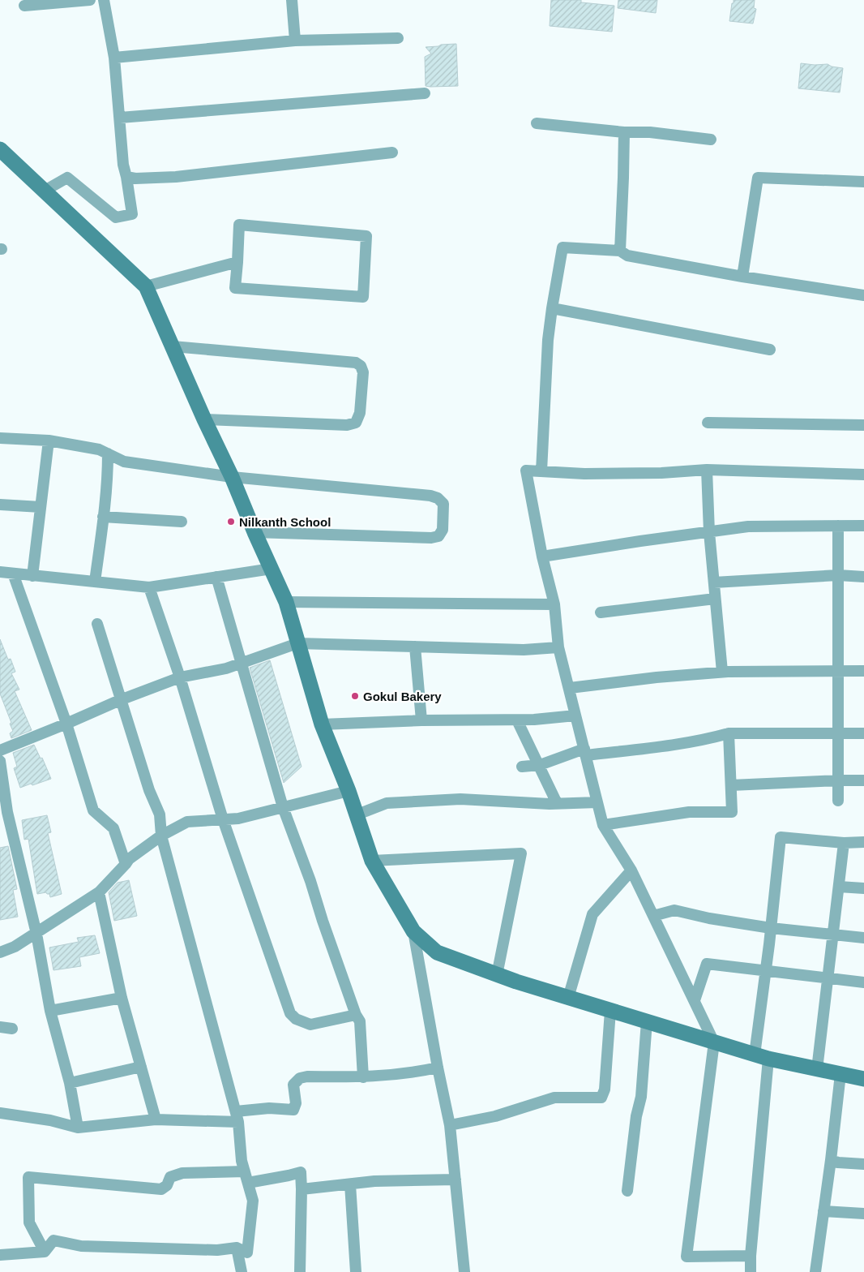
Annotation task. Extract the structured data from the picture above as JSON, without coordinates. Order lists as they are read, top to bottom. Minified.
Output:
{"places":["Nilkanth School","Gokul Bakery"]}
